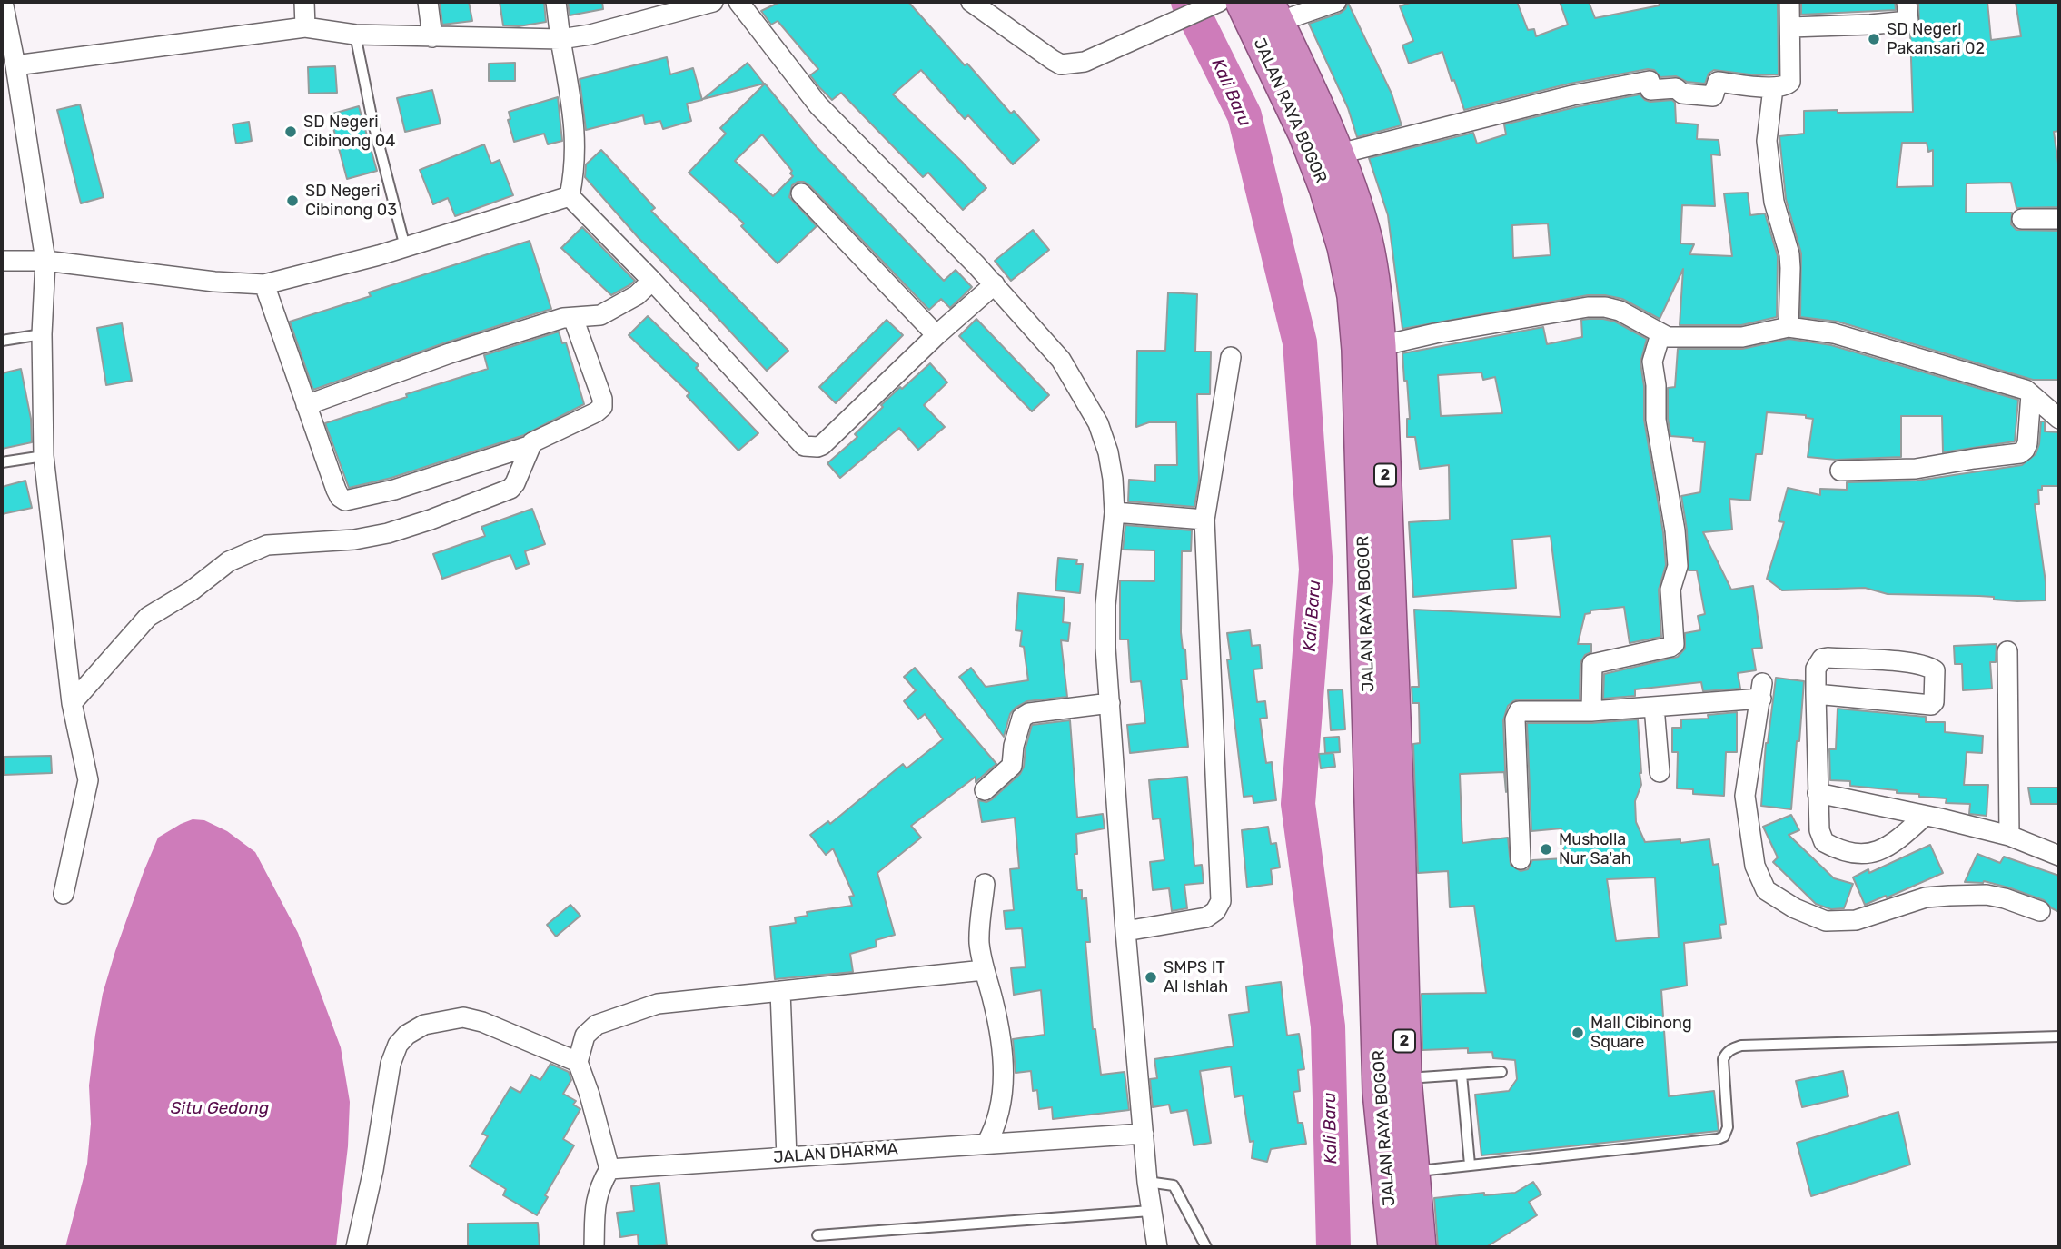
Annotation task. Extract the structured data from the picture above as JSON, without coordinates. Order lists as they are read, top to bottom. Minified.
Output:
{"streets":{"highway":["JALAN RAYA BOGOR","2"],"street":["JALAN DHARMA"]},"water":["Kali Baru","Situ Gedong"],"places":["SD Negeri Pakansari 02","SD Negeri Cibinong 04","SD Negeri Cibinong 03","Musholla Nur Sa'ah","SMPS IT Al Ishlah","Mall Cibinong Square"]}
